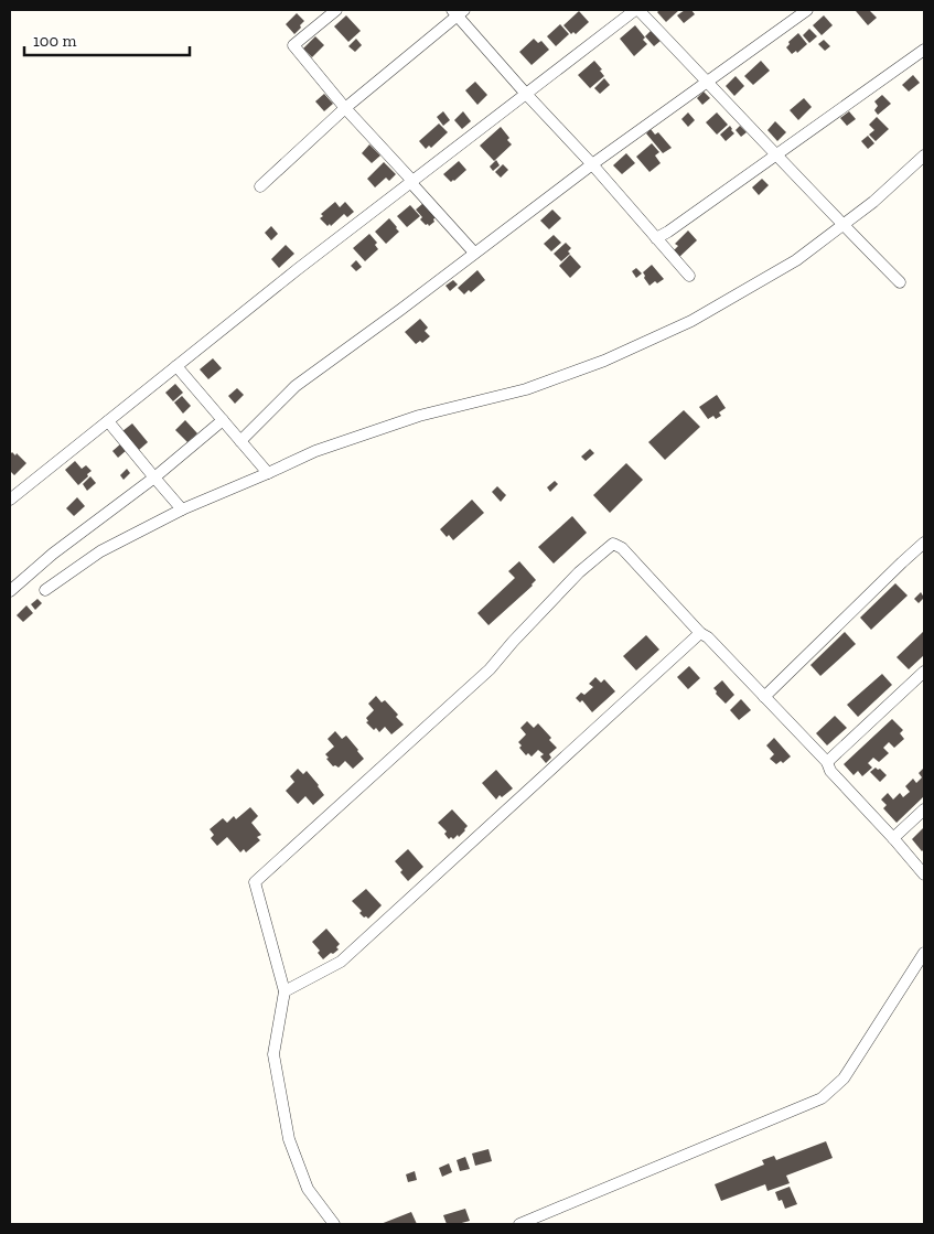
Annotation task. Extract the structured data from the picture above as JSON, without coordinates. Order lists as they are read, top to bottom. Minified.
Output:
{"scale_bar":"100 m"}
